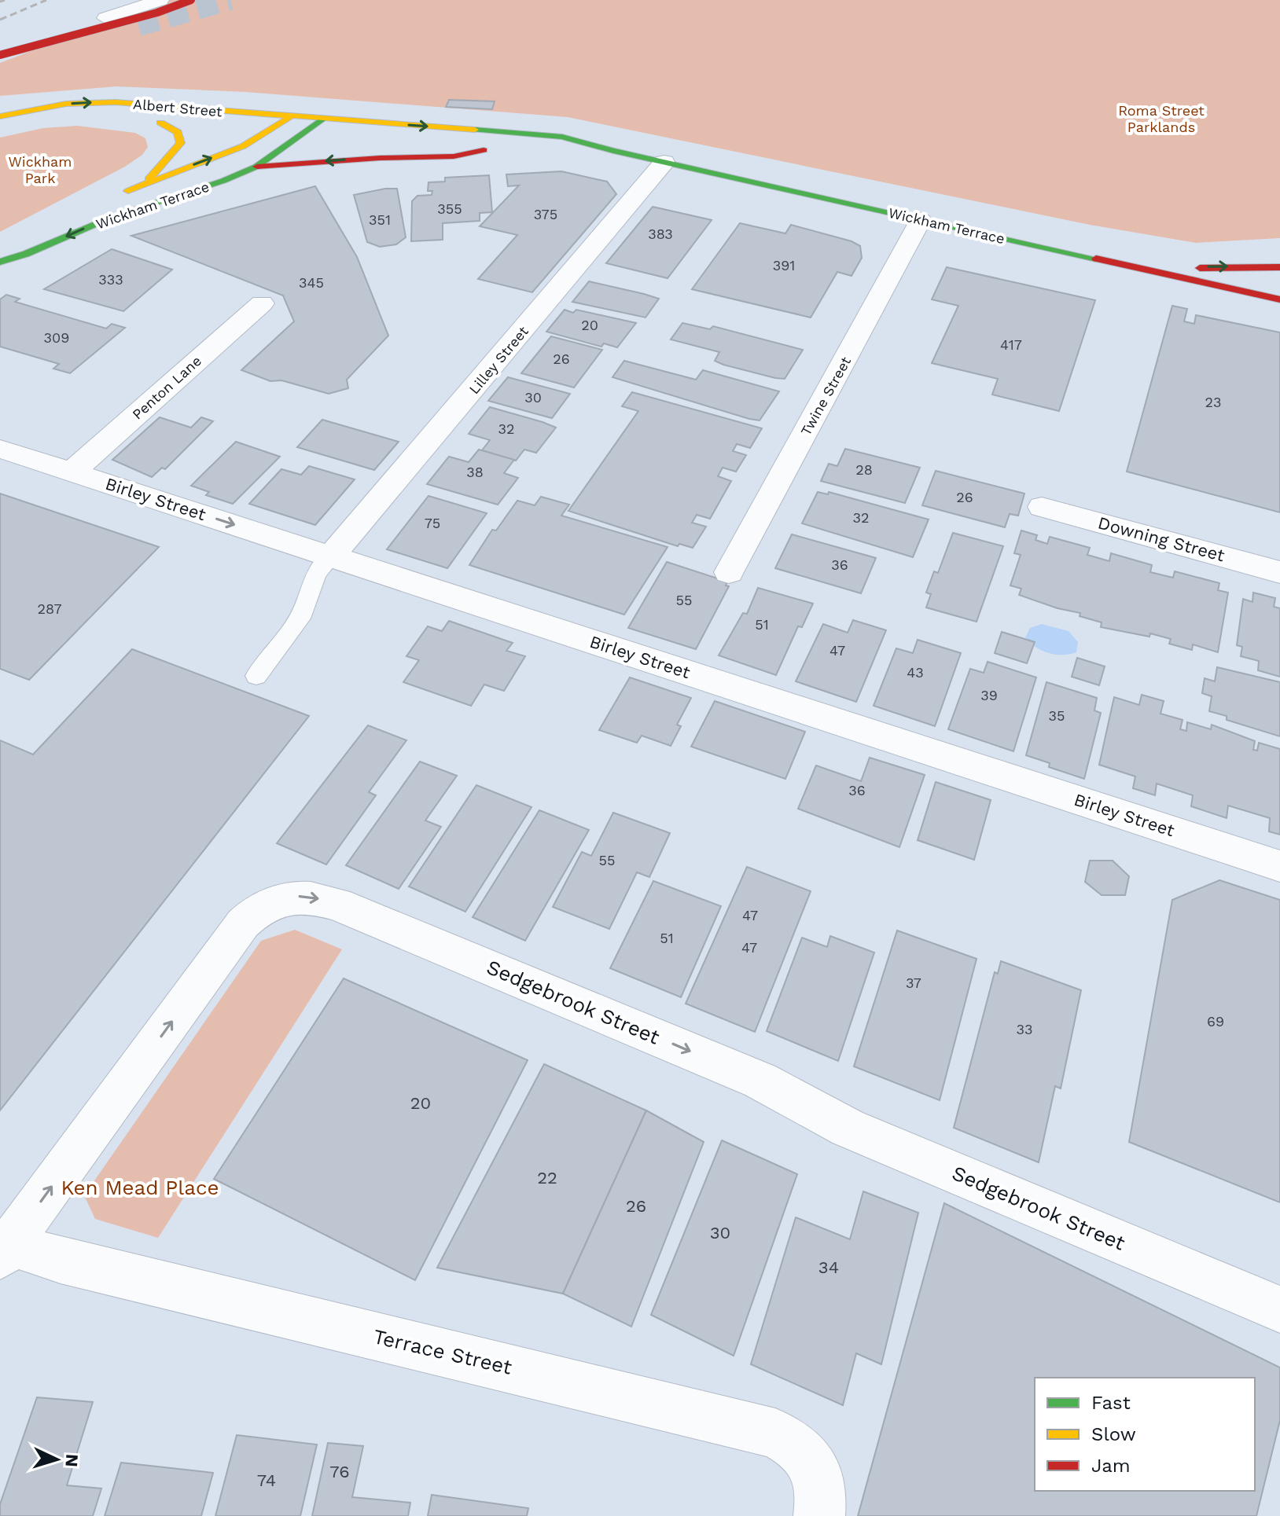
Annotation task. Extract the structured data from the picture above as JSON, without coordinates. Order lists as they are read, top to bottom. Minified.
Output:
{"streets":{"street":["Albert Street","Wickham Terrace","Lilley Street","Penton Lane","Twine Street","Birley Street","Downing Street","Sedgebrook Street","Terrace Street"]},"crossings":[["Albert Street","Wickham Terrace"],["Wickham Terrace","Lilley Street"],["Wickham Terrace","Twine Street"],["Lilley Street","Birley Street"],["Penton Lane","Birley Street"],["Sedgebrook Street","Terrace Street"]],"one_way":["Sedgebrook Street"],"parks":["Roma Street Parklands","Wickham Park","Ken Mead Place"],"house_numbers":["355","375","351","383","391","333","345","20","309","417","26","30","23","32","28","38","26","32","75","36","55","287","51","47","43","39","35","36","55","47","51","47","37","69","33","20","22","26","30","34","76","74"],"legend":["Fast","Slow","Jam"],"north":"right"}
